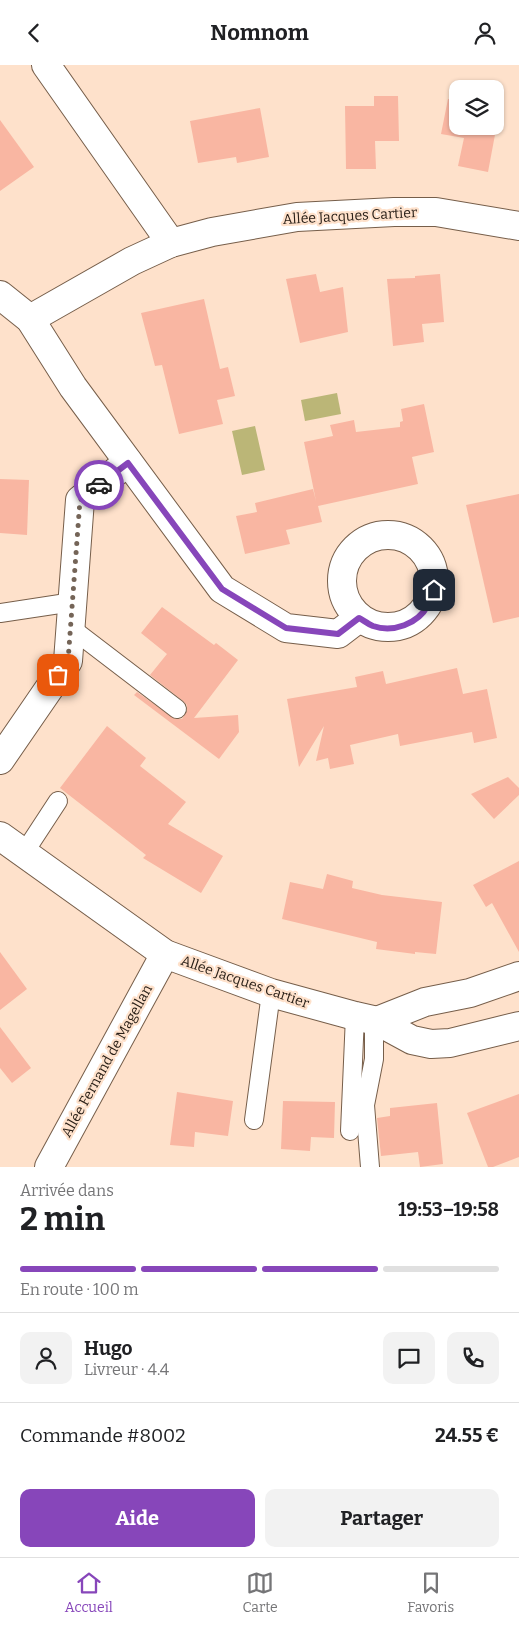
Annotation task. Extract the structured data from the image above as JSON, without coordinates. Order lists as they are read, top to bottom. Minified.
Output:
{"streets":{"street":["Allée Jacques Cartier","Allée Fernand de Magellan"]},"crossings":[["Allée Jacques Cartier","Allée Fernand de Magellan"]],"page":{"header":"Nomnom","heading":["2 min","Arrivée dans","19:53–19:58"],"panel":["Hugo","Livreur · 4.4","Commande #8002","24.55 €"],"bar":"En route · 100 m","buttons":["Aide","Partager"],"tabs":["Accueil","Carte","Favoris"]}}
